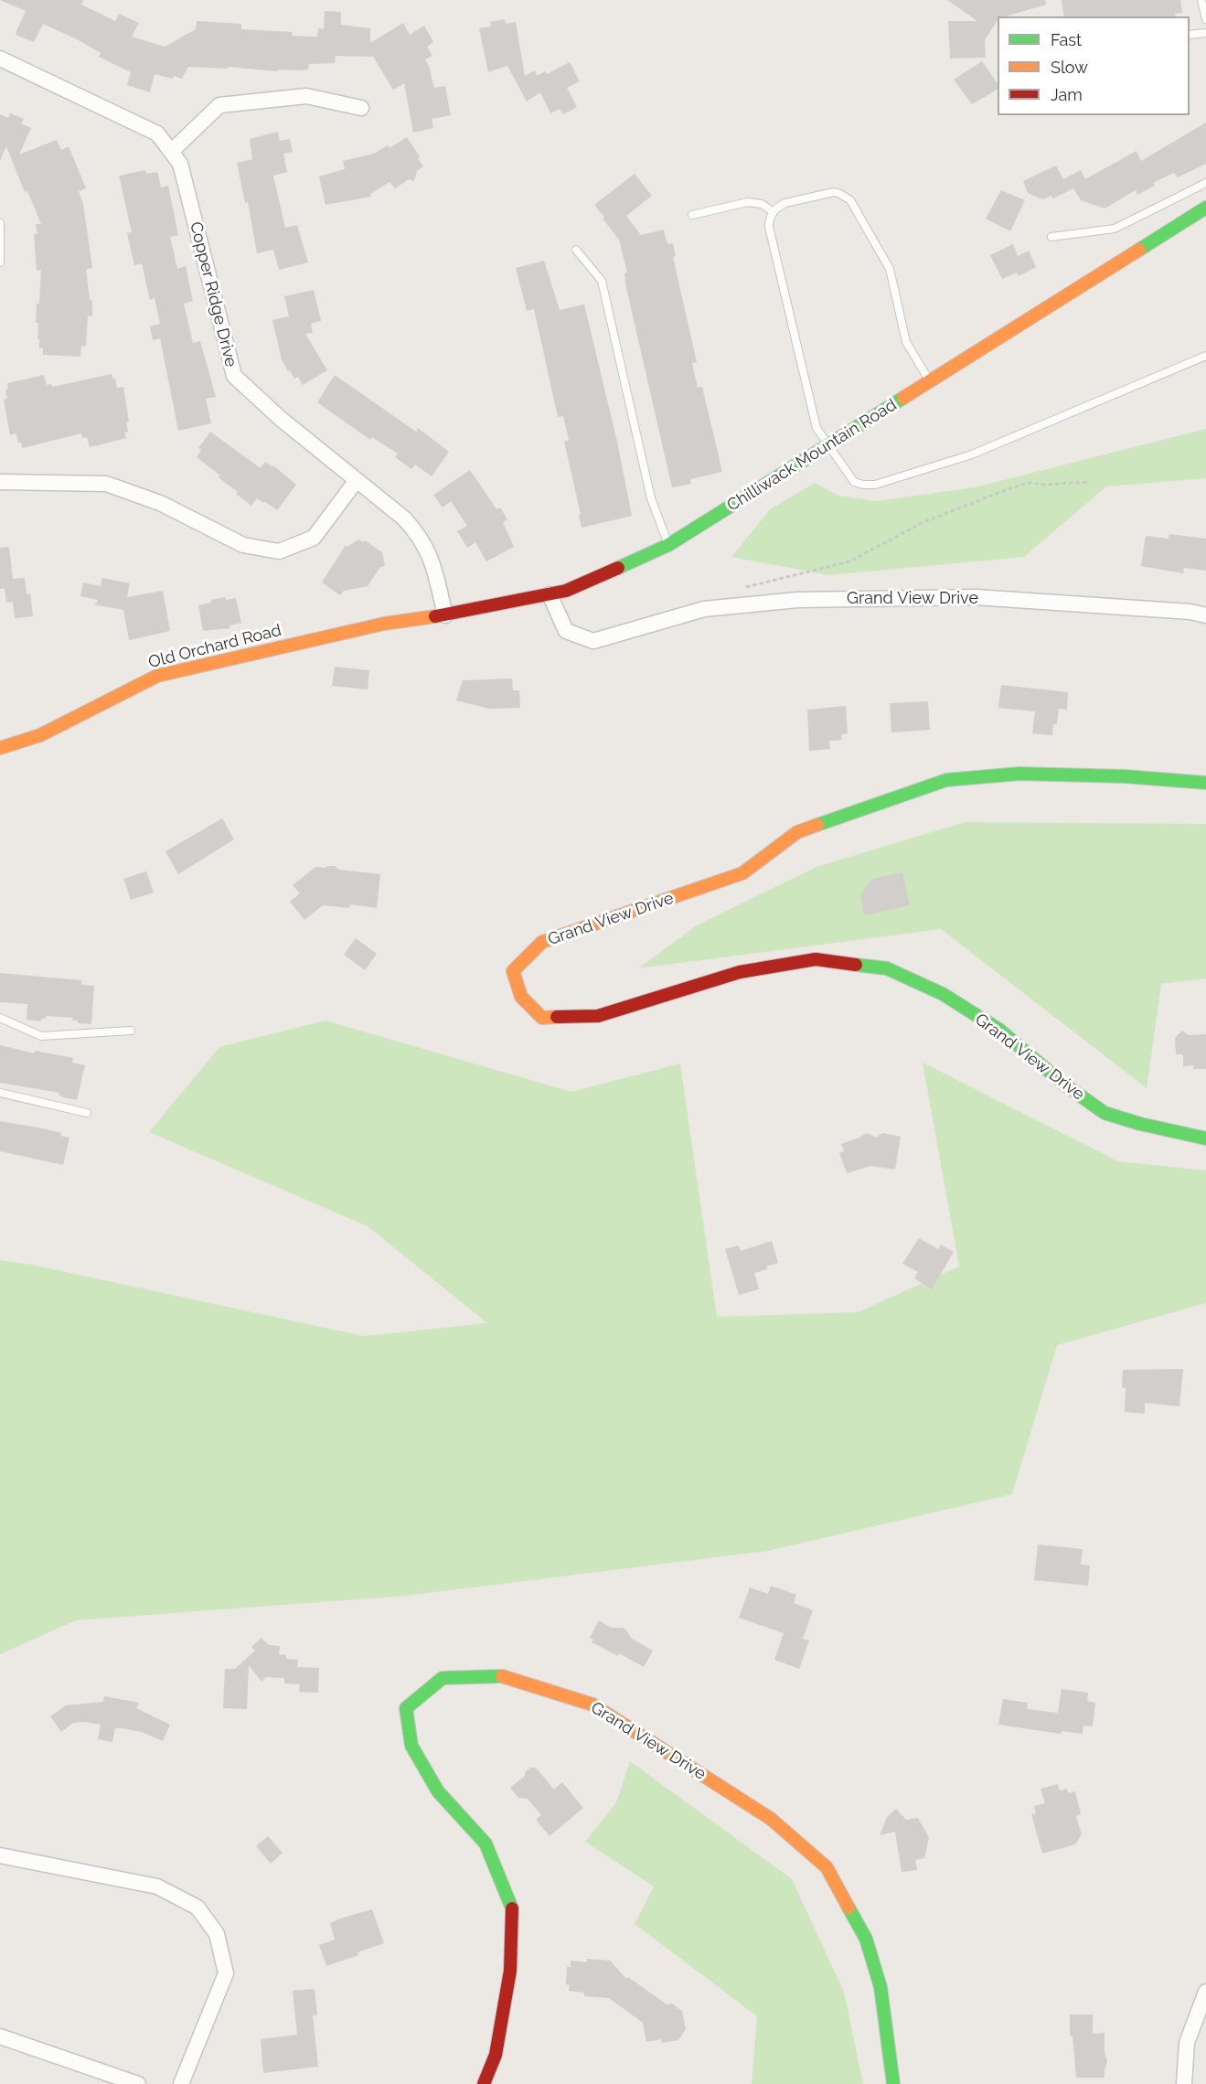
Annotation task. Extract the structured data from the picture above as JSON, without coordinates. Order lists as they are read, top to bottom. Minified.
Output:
{"streets":{"street":["Copper Ridge Drive","Chilliwack Mountain Road","Grand View Drive","Old Orchard Road"]},"crossings":[["Copper Ridge Drive","Chilliwack Mountain Road"],["Chilliwack Mountain Road","Grand View Drive"],["Chilliwack Mountain Road","Old Orchard Road"]],"legend":["Fast","Slow","Jam"]}
